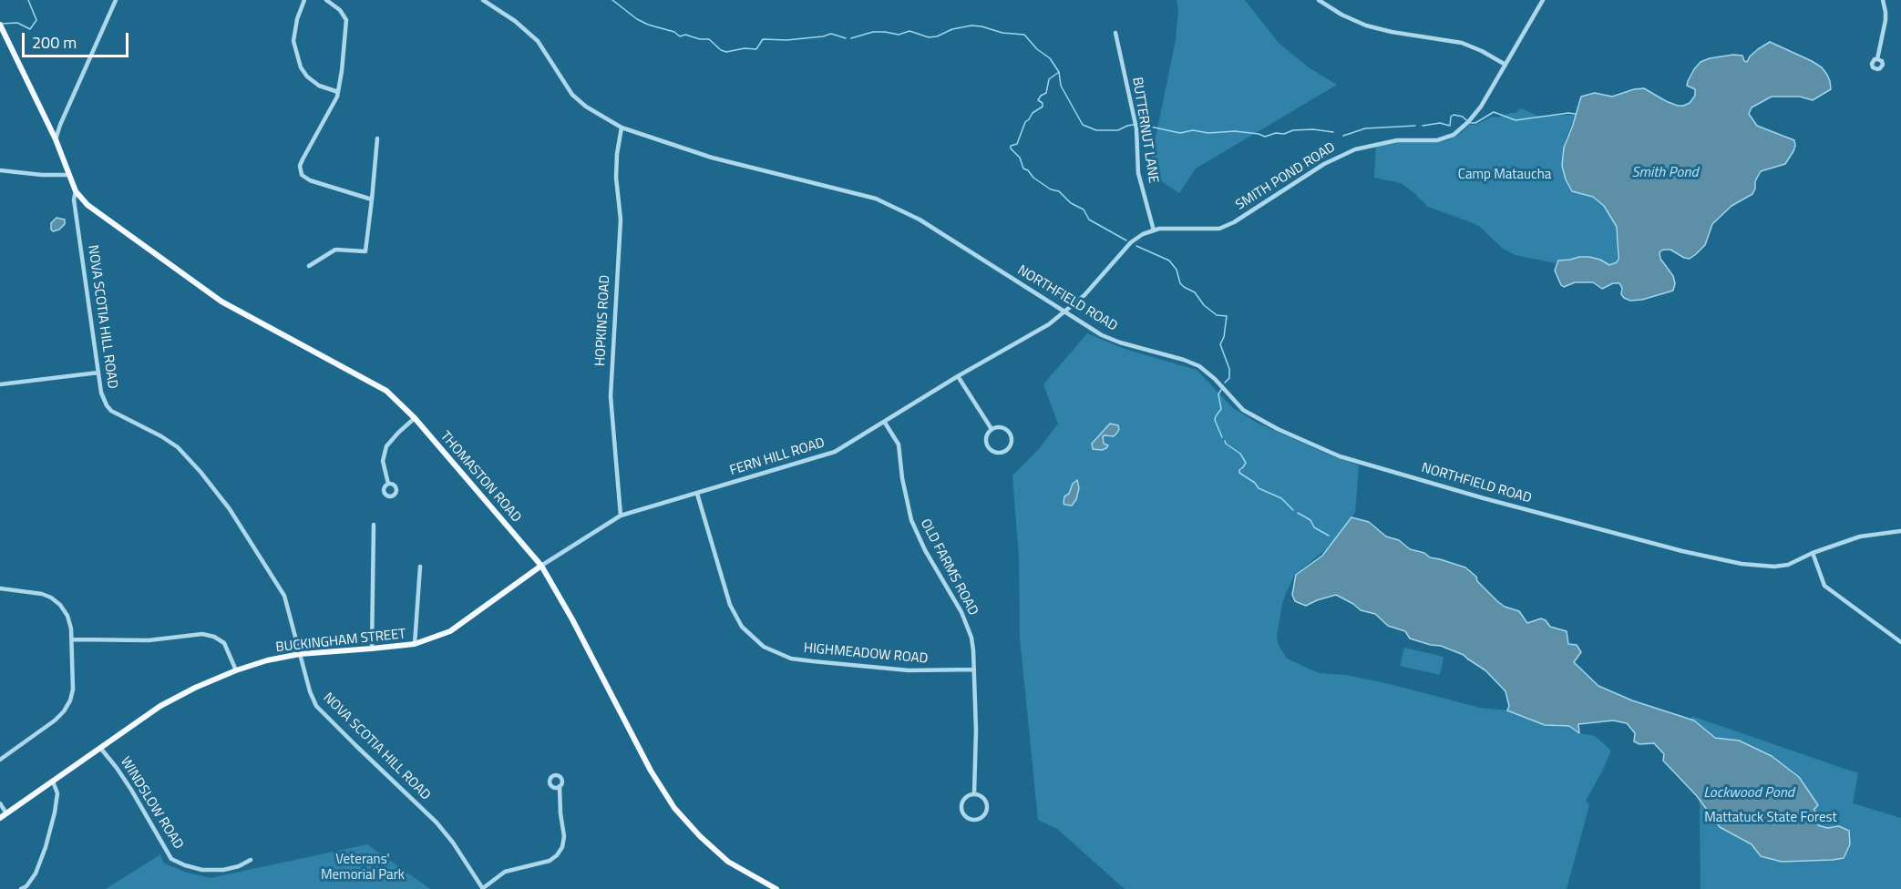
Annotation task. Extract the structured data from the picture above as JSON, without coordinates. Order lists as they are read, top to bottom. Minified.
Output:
{"streets":{"main road":["THOMASTON ROAD","BUCKINGHAM STREET"],"street":["BUTTERNUT LANE","SMITH POND ROAD","NORTHFIELD ROAD","NOVA SCOTIA HILL ROAD","HOPKINS ROAD","FERN HILL ROAD","OLD FARMS ROAD","HIGHMEADOW ROAD","WINDSLOW ROAD"]},"crossings":[["BUTTERNUT LANE","SMITH POND ROAD"],["SMITH POND ROAD","NORTHFIELD ROAD"],["SMITH POND ROAD","FERN HILL ROAD"],["NORTHFIELD ROAD","HOPKINS ROAD"],["NORTHFIELD ROAD","FERN HILL ROAD"],["NOVA SCOTIA HILL ROAD","THOMASTON ROAD"],["NOVA SCOTIA HILL ROAD","BUCKINGHAM STREET"],["HOPKINS ROAD","FERN HILL ROAD"],["FERN HILL ROAD","THOMASTON ROAD"],["FERN HILL ROAD","OLD FARMS ROAD"],["FERN HILL ROAD","BUCKINGHAM STREET"],["FERN HILL ROAD","HIGHMEADOW ROAD"],["THOMASTON ROAD","BUCKINGHAM STREET"],["OLD FARMS ROAD","HIGHMEADOW ROAD"],["BUCKINGHAM STREET","WINDSLOW ROAD"]],"water":["Smith Pond","Lockwood Pond"],"parks":["Camp Mataucha","Mattatuck State Forest","Veterans' Memorial Park"],"scale_bar":"200 m"}
